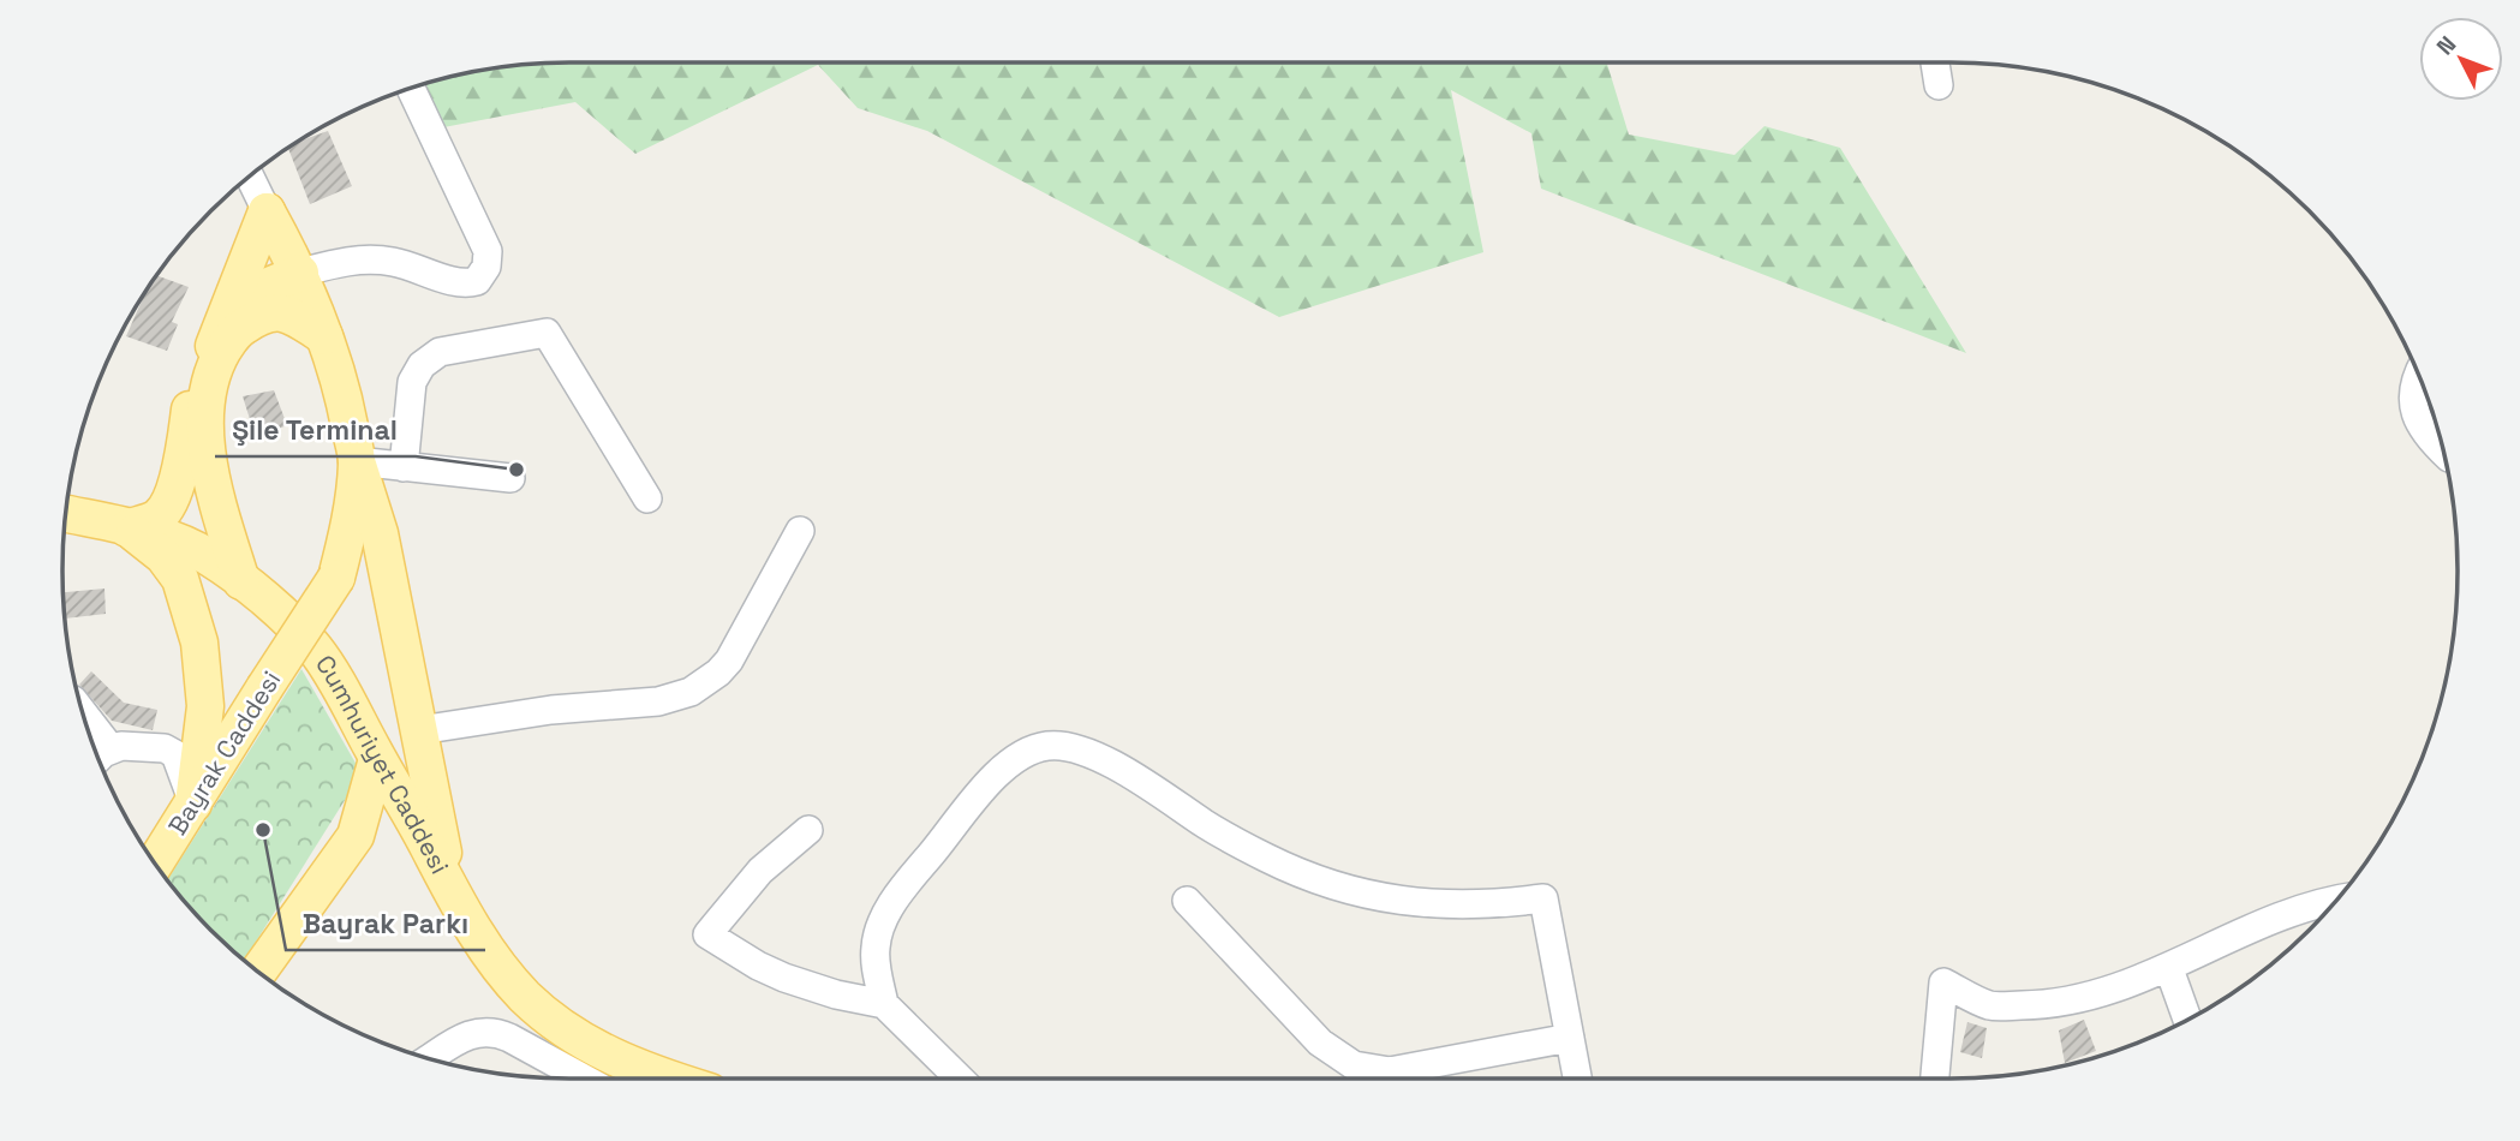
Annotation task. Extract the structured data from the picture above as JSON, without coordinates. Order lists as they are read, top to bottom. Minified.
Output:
{"streets":{"main road":["Bayrak Caddesi","Cumhuriyet Caddesi"]},"places":["Şile Terminal","Bayrak Parkı"],"north":"top left"}
